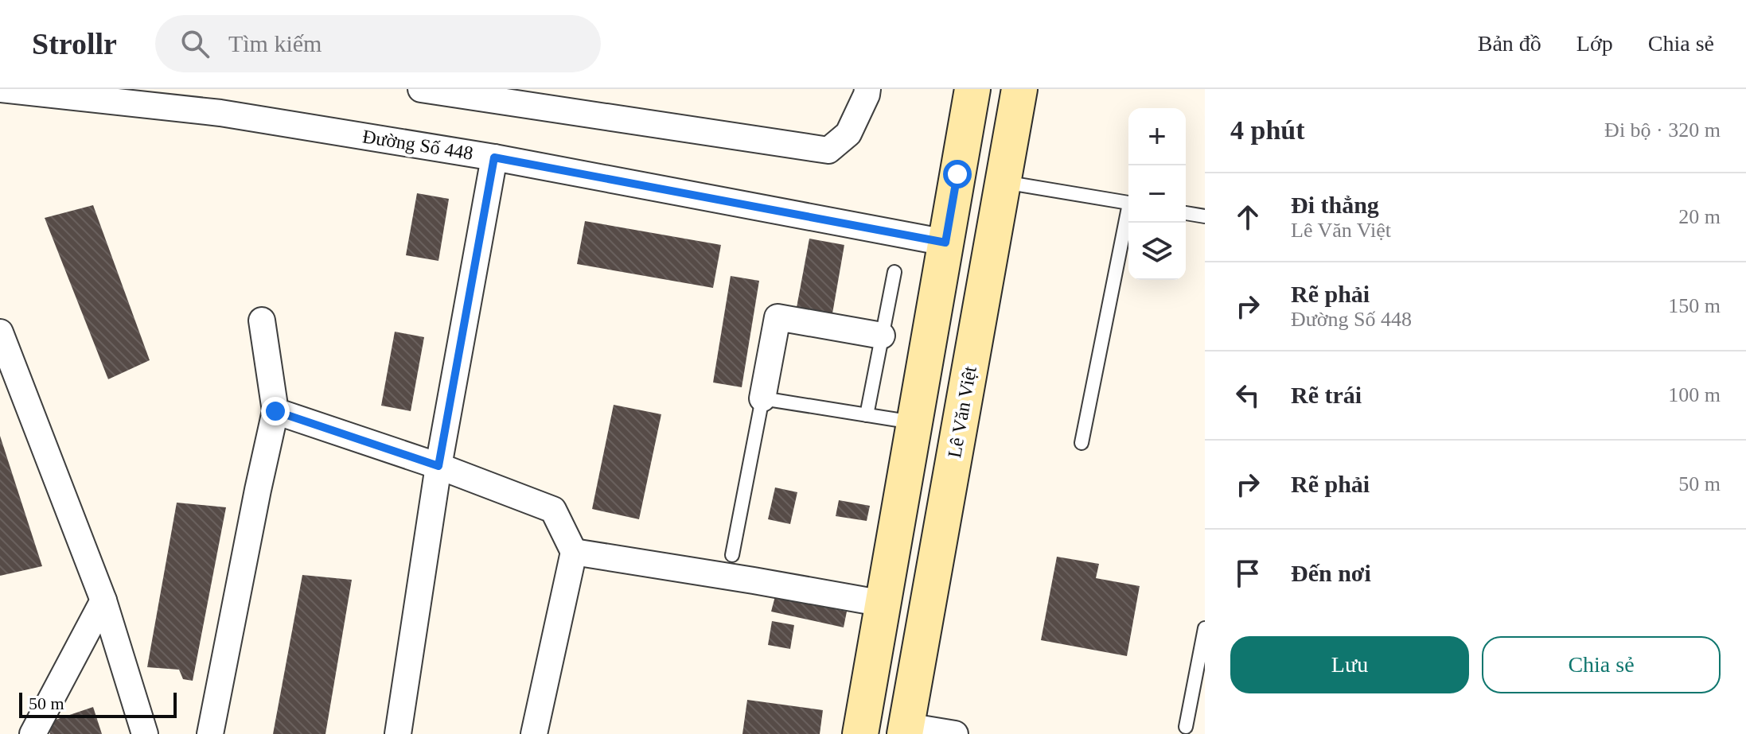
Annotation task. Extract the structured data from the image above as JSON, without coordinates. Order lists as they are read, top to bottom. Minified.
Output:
{"streets":{"main road":["Lê Văn Việt"],"street":["Đường Số 448"]},"scale_bar":"50 m","page":{"header":"Strollr","search":"Tìm kiếm","nav":["Bản đồ","Lớp","Chia sẻ"],"heading":["4 phút","Đi bộ · 320 m"],"map_buttons":["+","−"],"list":[["Đi thẳng","Lê Văn Việt","20 m"],["Rẽ phải","Đường Số 448","150 m"],["Rẽ trái","100 m"],["Rẽ phải","50 m"],"Đến nơi"],"buttons":["Lưu","Chia sẻ"],"scale":"50 m"}}
